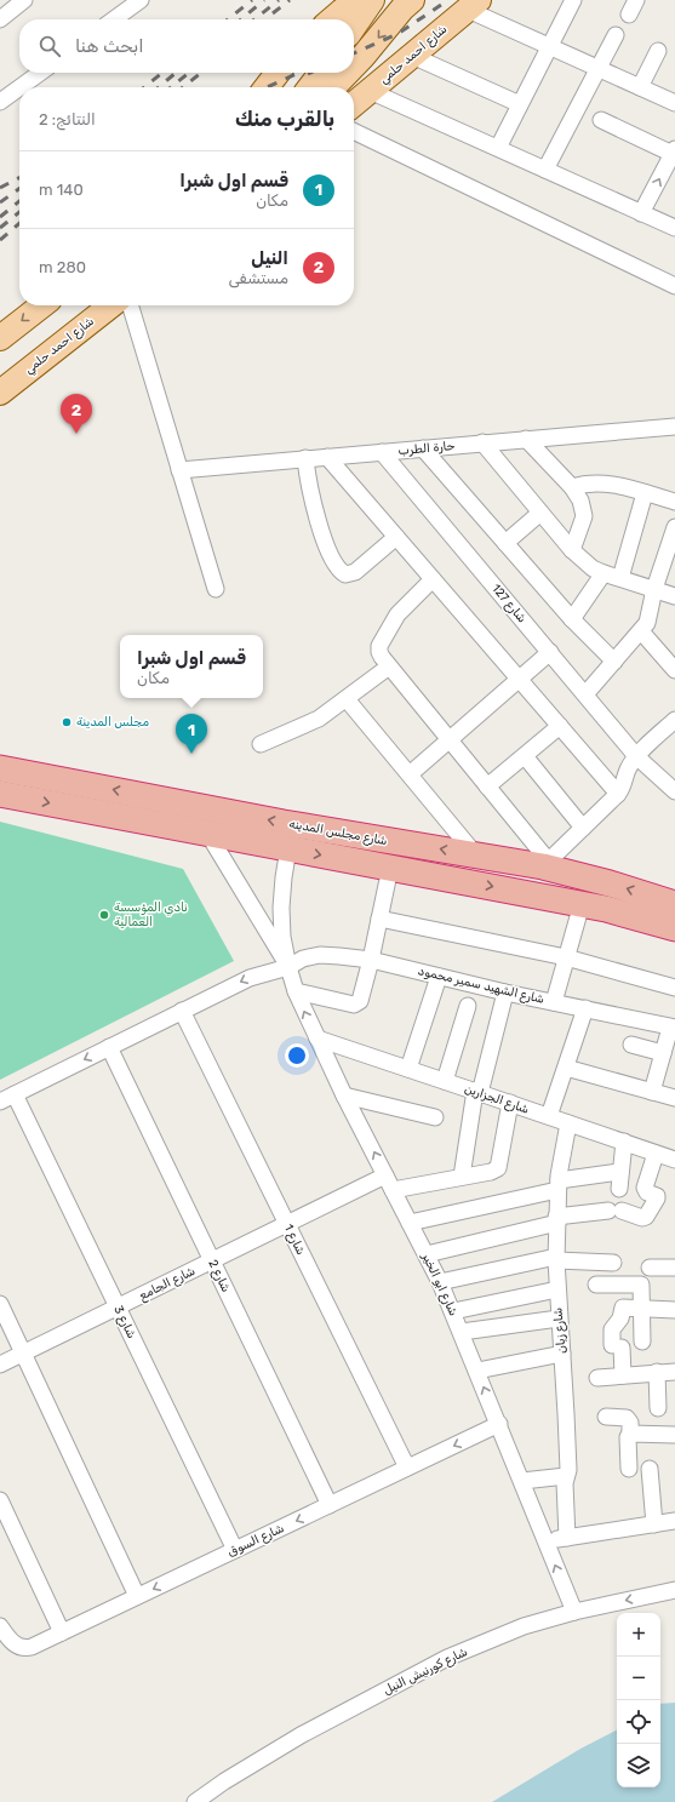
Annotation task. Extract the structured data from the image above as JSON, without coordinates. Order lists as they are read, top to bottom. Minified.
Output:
{"streets":{"highway":["شارع مجلس المدينه"],"main road":["شارع احمد حلمي"],"street":["حارة الطرب","شارع 127","شارع الشهيد سمير محمود","شارع الجزارين","شارع 1","شارع 2","شارع الجامع","شارع ابو الخير","شارع 3","شارع زيان","شارع السوق","شارع كورنيش النيل"]},"crossings":[["حارة الطرب","شارع 127"],["شارع مجلس المدينه","شارع ابو الخير"],["شارع الشهيد سمير محمود","شارع 1"],["شارع الشهيد سمير محمود","شارع 2"],["شارع الشهيد سمير محمود","شارع ابو الخير"],["شارع الشهيد سمير محمود","شارع 3"],["شارع الجزارين","شارع ابو الخير"],["شارع الجزارين","شارع زيان"],["شارع 1","شارع الجامع"],["شارع 1","شارع السوق"],["شارع 2","شارع الجامع"],["شارع 2","شارع السوق"],["شارع الجامع","شارع ابو الخير"],["شارع الجامع","شارع 3"],["شارع ابو الخير","شارع السوق"],["شارع ابو الخير","شارع كورنيش النيل"],["شارع 3","شارع السوق"]],"one_way":["شارع السوق"],"places":["مجلس المدينة","نادي المؤسسة العمالية"],"page":{"search":"ابحث هنا","heading":["بالقرب منك","النتائج: 2"],"list":[{"mark":"1","name":"قسم اول شبرا","note":"مكان","value":"140 m"},{"mark":"2","name":"النيل","note":"مستشفى","value":"280 m"}],"pins":["2","1"],"popup":["قسم اول شبرا","مكان"],"map_buttons":["+","−"]}}
